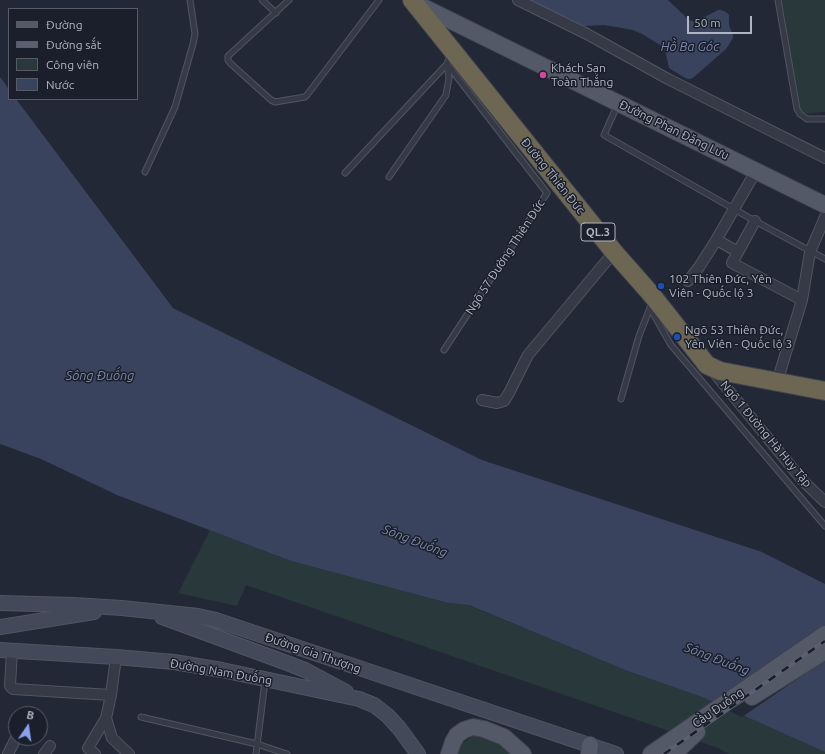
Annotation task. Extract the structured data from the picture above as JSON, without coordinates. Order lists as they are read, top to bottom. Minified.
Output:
{"streets":{"highway":["Đường Thiên Đức","QL.3"],"main road":["Đường Phan Đăng Lưu","Đường Gia Thượng","Đường Nam Đuống","Cầu Đuống"],"street":["Ngõ 1 Đường Hà Huy Tập"],"lane":["Ngõ 57 Đường Thiên Đức"]},"crossings":[["Đường Phan Đăng Lưu","Đường Thiên Đức"],["Đường Thiên Đức","Ngõ 57 Đường Thiên Đức"],["Đường Thiên Đức","Ngõ 1 Đường Hà Huy Tập"]],"water":["Hồ Ba Góc","Sông Đuống"],"places":["Khách Sạn Toàn Thắng","102 Thiên Đức, Yên Viên - Quốc lộ 3","Ngõ 53 Thiên Đức, Yên Viên - Quốc lộ 3"],"legend":["Đường","Đường sắt","Công viên","Nước"],"scale_bar":"50 m","north":"top"}
